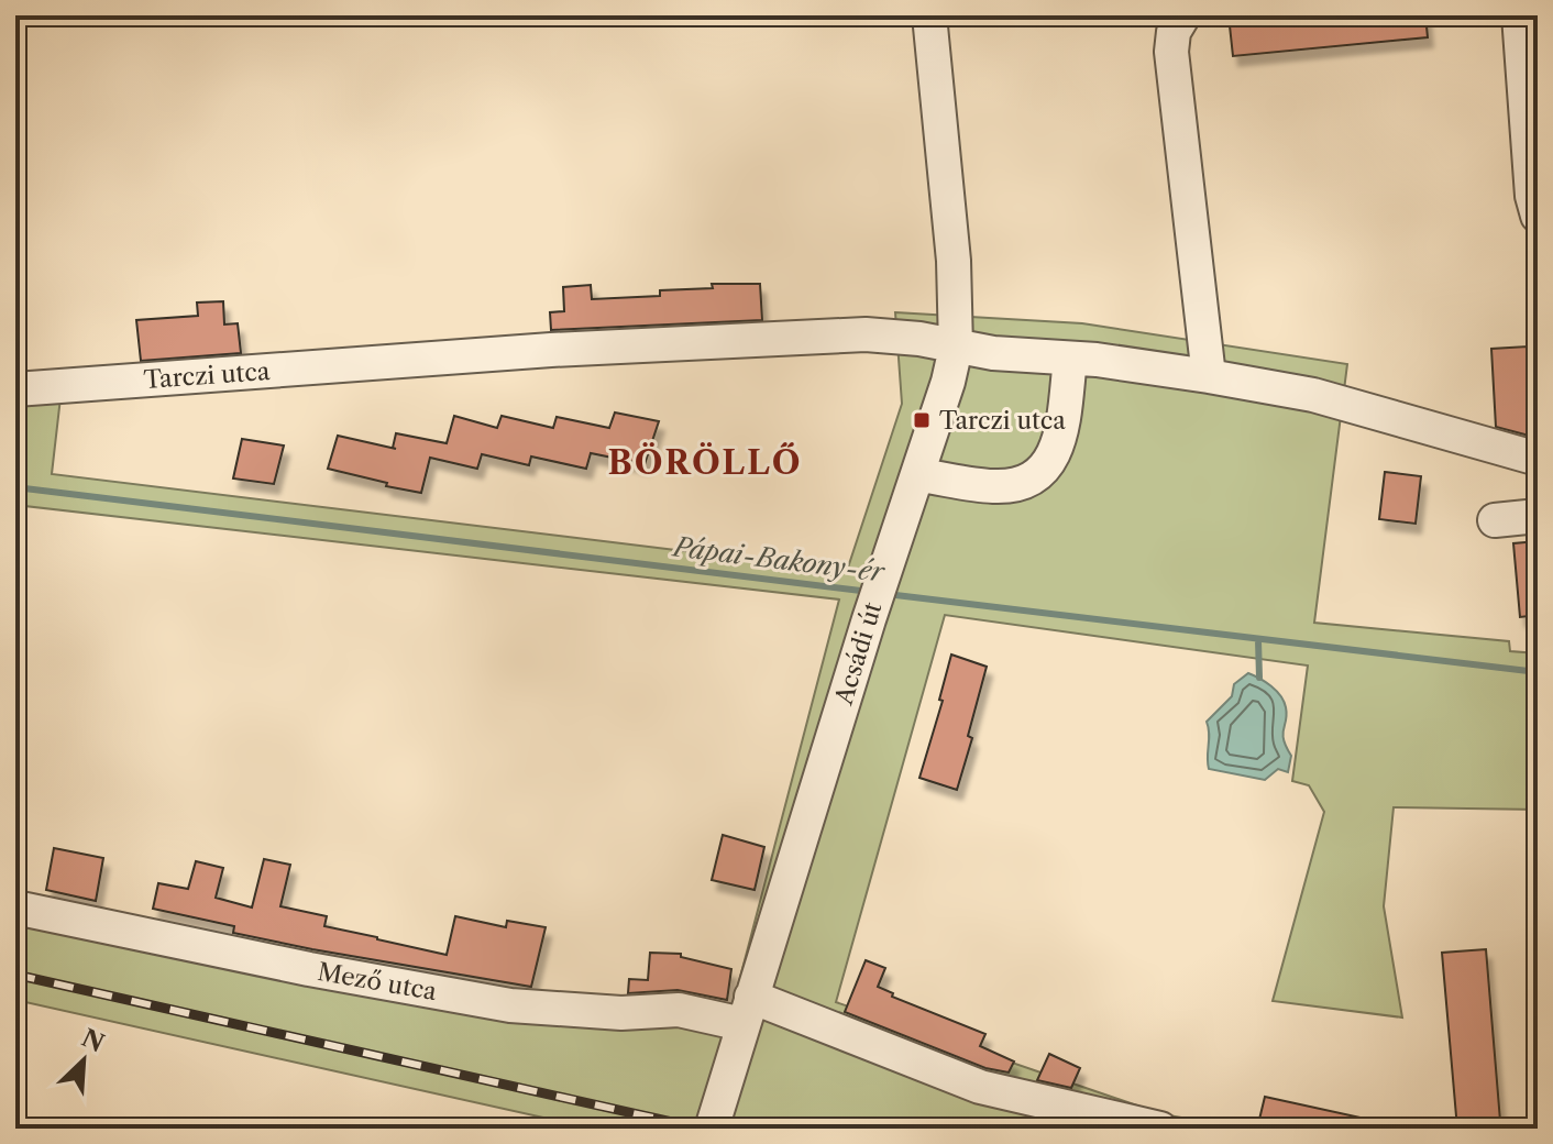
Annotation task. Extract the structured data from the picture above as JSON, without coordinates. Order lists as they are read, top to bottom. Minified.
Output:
{"streets":{"street":["Tarczi utca","Acsádi út","Mező utca"]},"crossings":[["Tarczi utca","Acsádi út"],["Acsádi út","Mező utca"]],"districts":["BÖRÖLLŐ"],"water":["Pápai-Bakony-ér"],"places":{"transit":["Tarczi utca"]},"north":"top right"}
